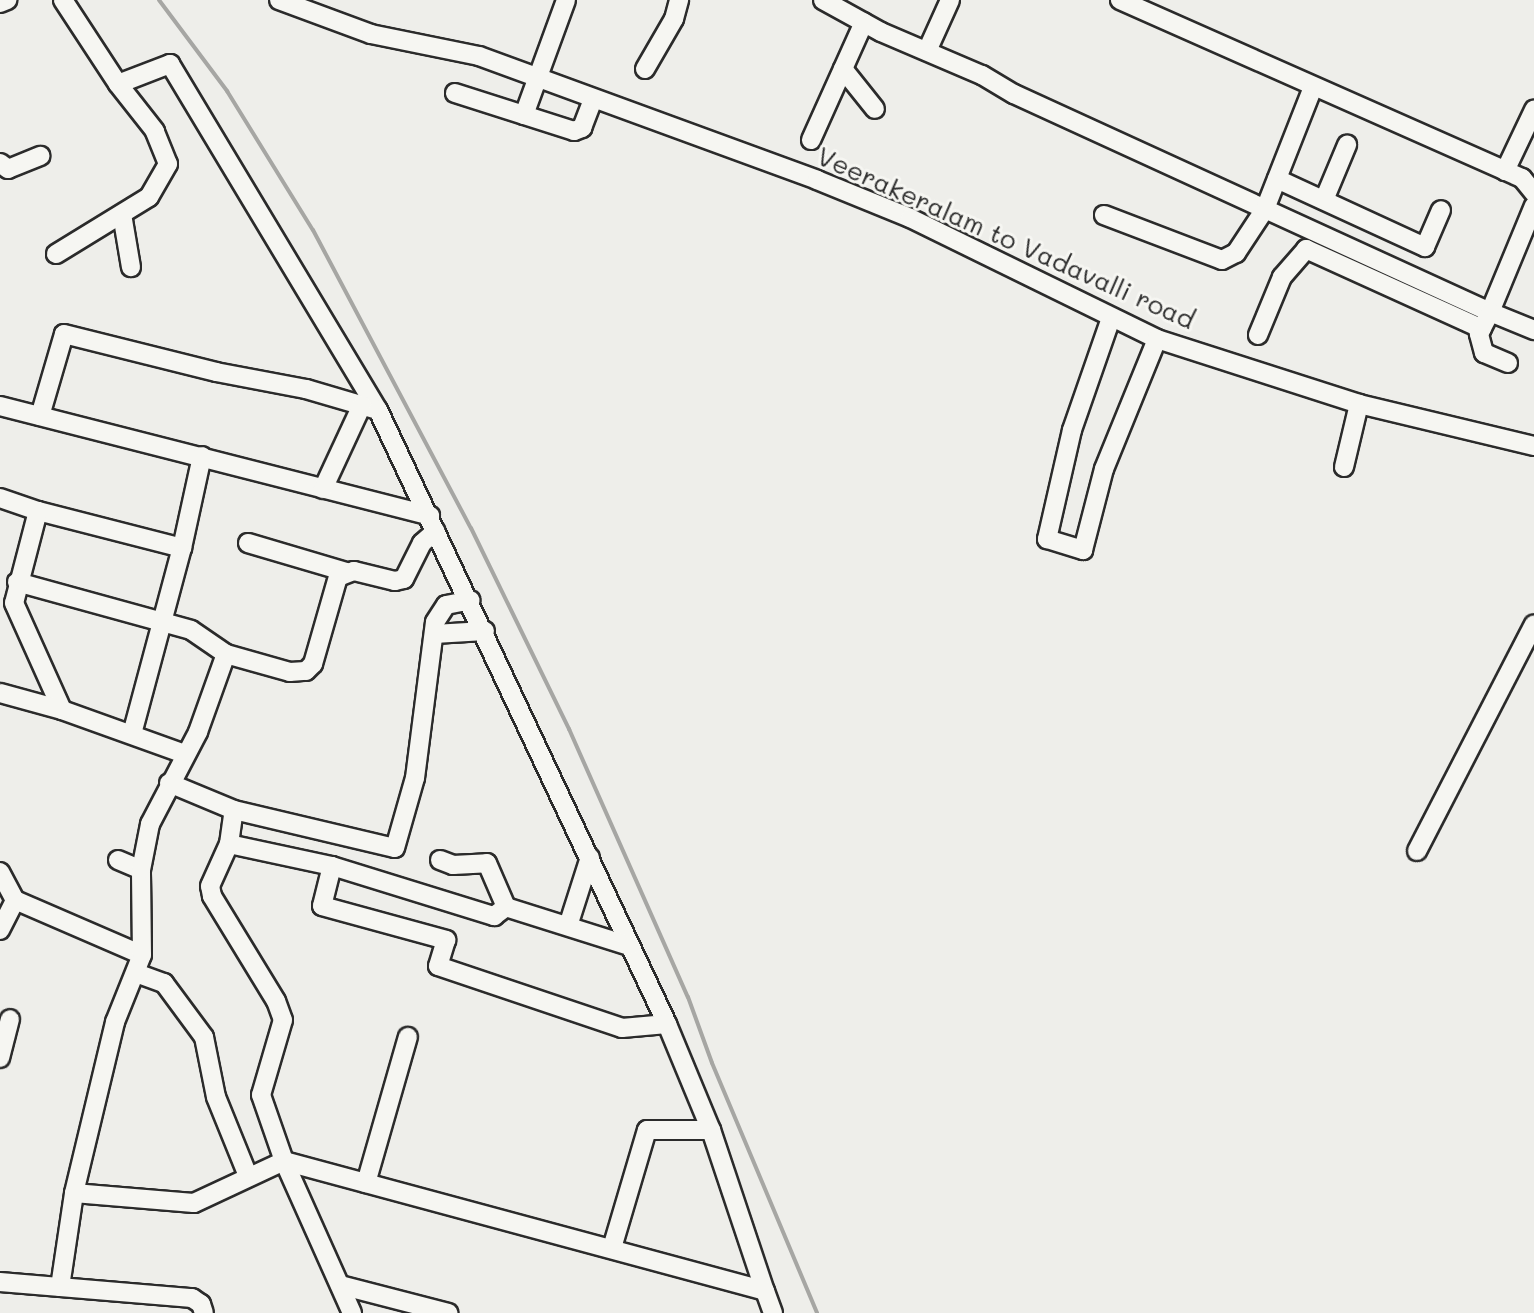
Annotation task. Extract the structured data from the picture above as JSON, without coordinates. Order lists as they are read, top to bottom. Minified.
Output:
{"streets":{"street":["Veerakeralam to Vadavalli road"]}}
